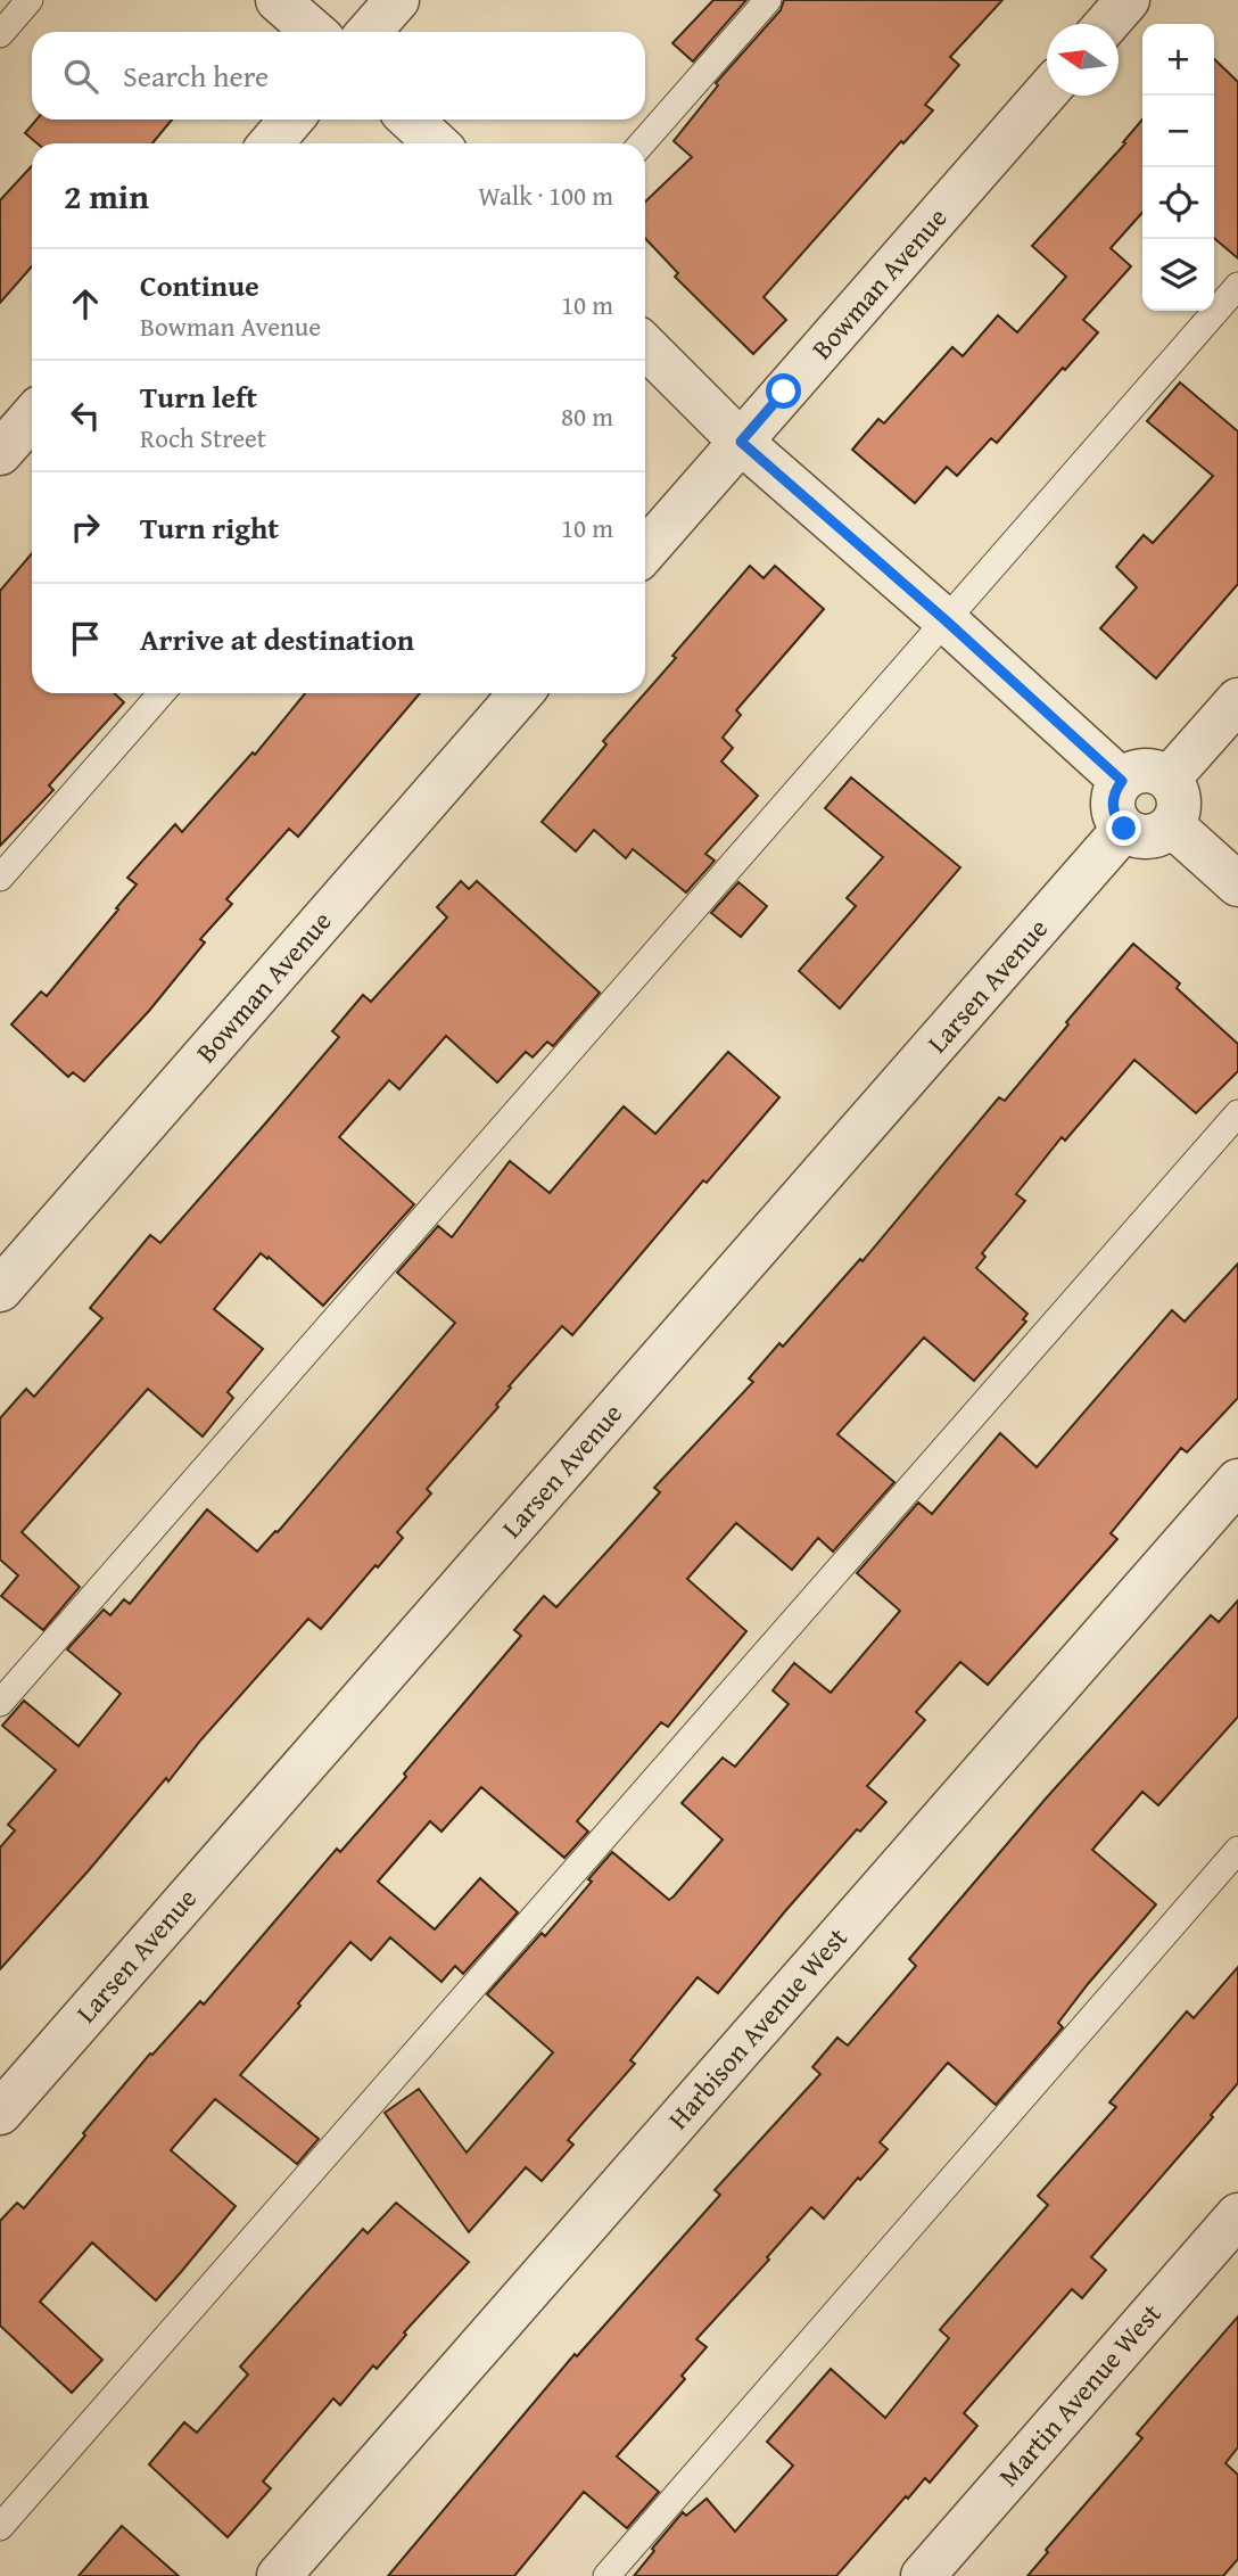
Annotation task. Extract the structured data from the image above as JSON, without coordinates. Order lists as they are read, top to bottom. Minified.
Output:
{"streets":{"street":["Bowman Avenue","Larsen Avenue","Harbison Avenue West","Martin Avenue West"]},"north":"left","page":{"map_buttons":["+","−"],"search":"Search here","heading":["2 min","Walk · 100 m"],"list":[["Continue","Bowman Avenue","10 m"],["Turn left","Roch Street","80 m"],["Turn right","10 m"],"Arrive at destination"]}}
